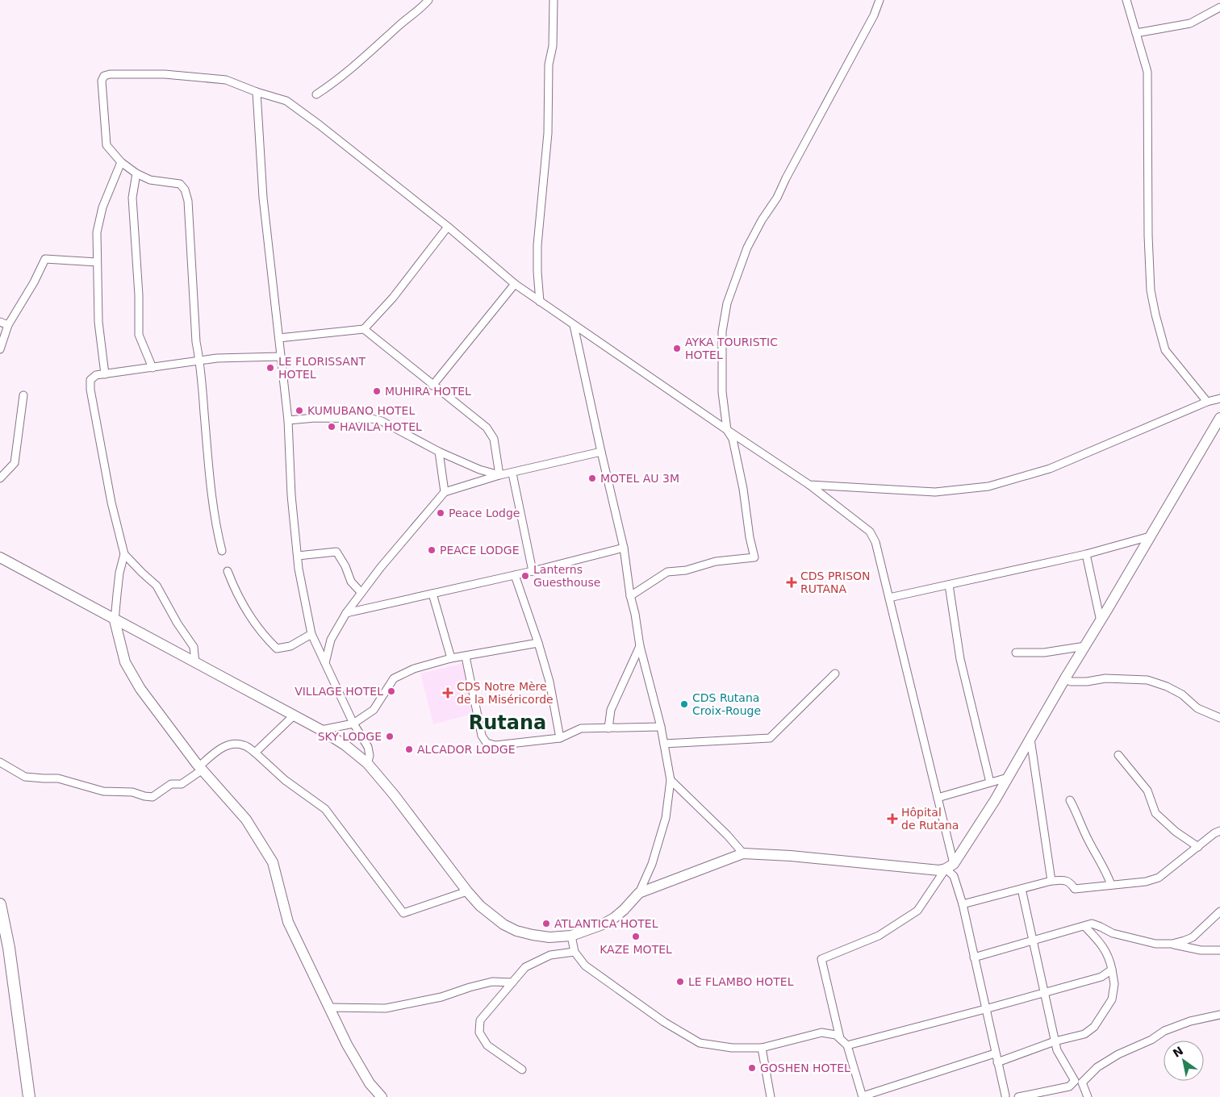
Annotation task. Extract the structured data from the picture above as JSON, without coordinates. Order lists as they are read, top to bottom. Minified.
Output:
{"districts":["Rutana"],"places":{"other":["AYKA TOURISTIC HOTEL","LE FLORISSANT HOTEL","MUHIRA HOTEL","KUMUBANO HOTEL","HAVILA HOTEL","MOTEL AU 3M","Peace Lodge","PEACE LODGE","Lanterns Guesthouse","VILLAGE HOTEL","CDS Rutana Croix-Rouge","SKY LODGE","ALCADOR LODGE","ATLANTICA HOTEL","KAZE MOTEL","LE FLAMBO HOTEL","GOSHEN HOTEL"],"health":["CDS PRISON RUTANA","CDS Notre Mère de la Miséricorde","Hôpital de Rutana"]},"north":"top left"}
